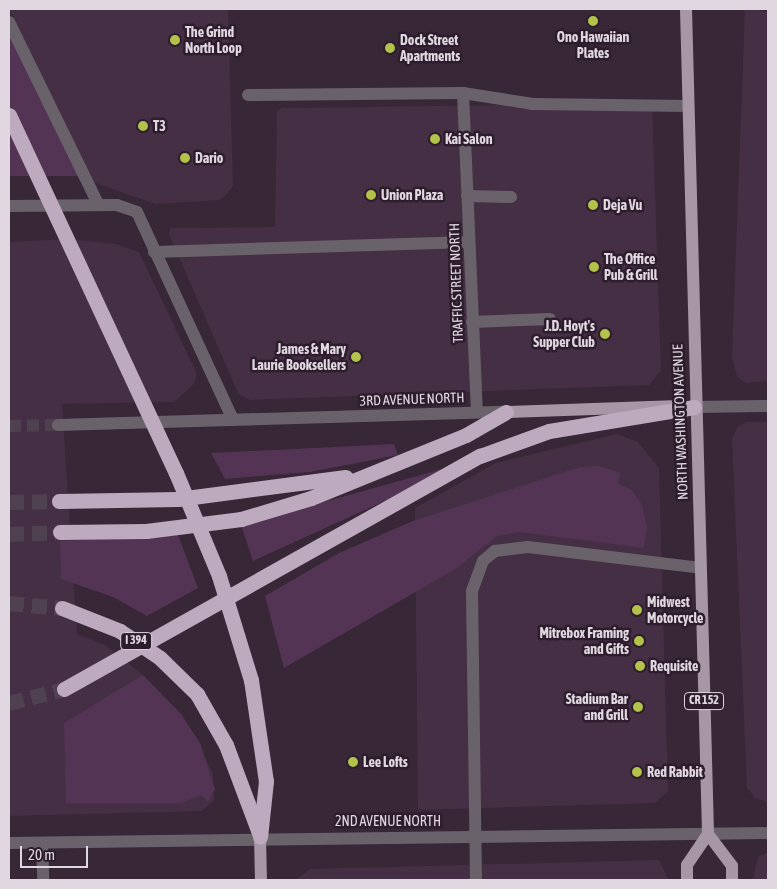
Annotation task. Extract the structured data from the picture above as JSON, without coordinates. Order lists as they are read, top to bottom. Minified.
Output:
{"streets":{"highway":["I 394"],"main road":["3RD AVENUE NORTH","NORTH WASHINGTON AVENUE","CR 152"],"street":["TRAFFIC STREET NORTH","2ND AVENUE NORTH"]},"crossings":[["TRAFFIC STREET NORTH","3RD AVENUE NORTH"],["3RD AVENUE NORTH","NORTH WASHINGTON AVENUE"],["NORTH WASHINGTON AVENUE","2ND AVENUE NORTH"],["I 394","2ND AVENUE NORTH"]],"places":["Ono Hawaiian Plates","The Grind North Loop","Dock Street Apartments","T3","Kai Salon","Dario","Union Plaza","Deja Vu","The Office Pub & Grill","J.D. Hoyt's Supper Club","James & Mary Laurie Booksellers","Midwest Motorcycle","Mitrebox Framing and Gifts","Requisite","Stadium Bar and Grill","Lee Lofts","Red Rabbit"],"scale_bar":"20 m"}
